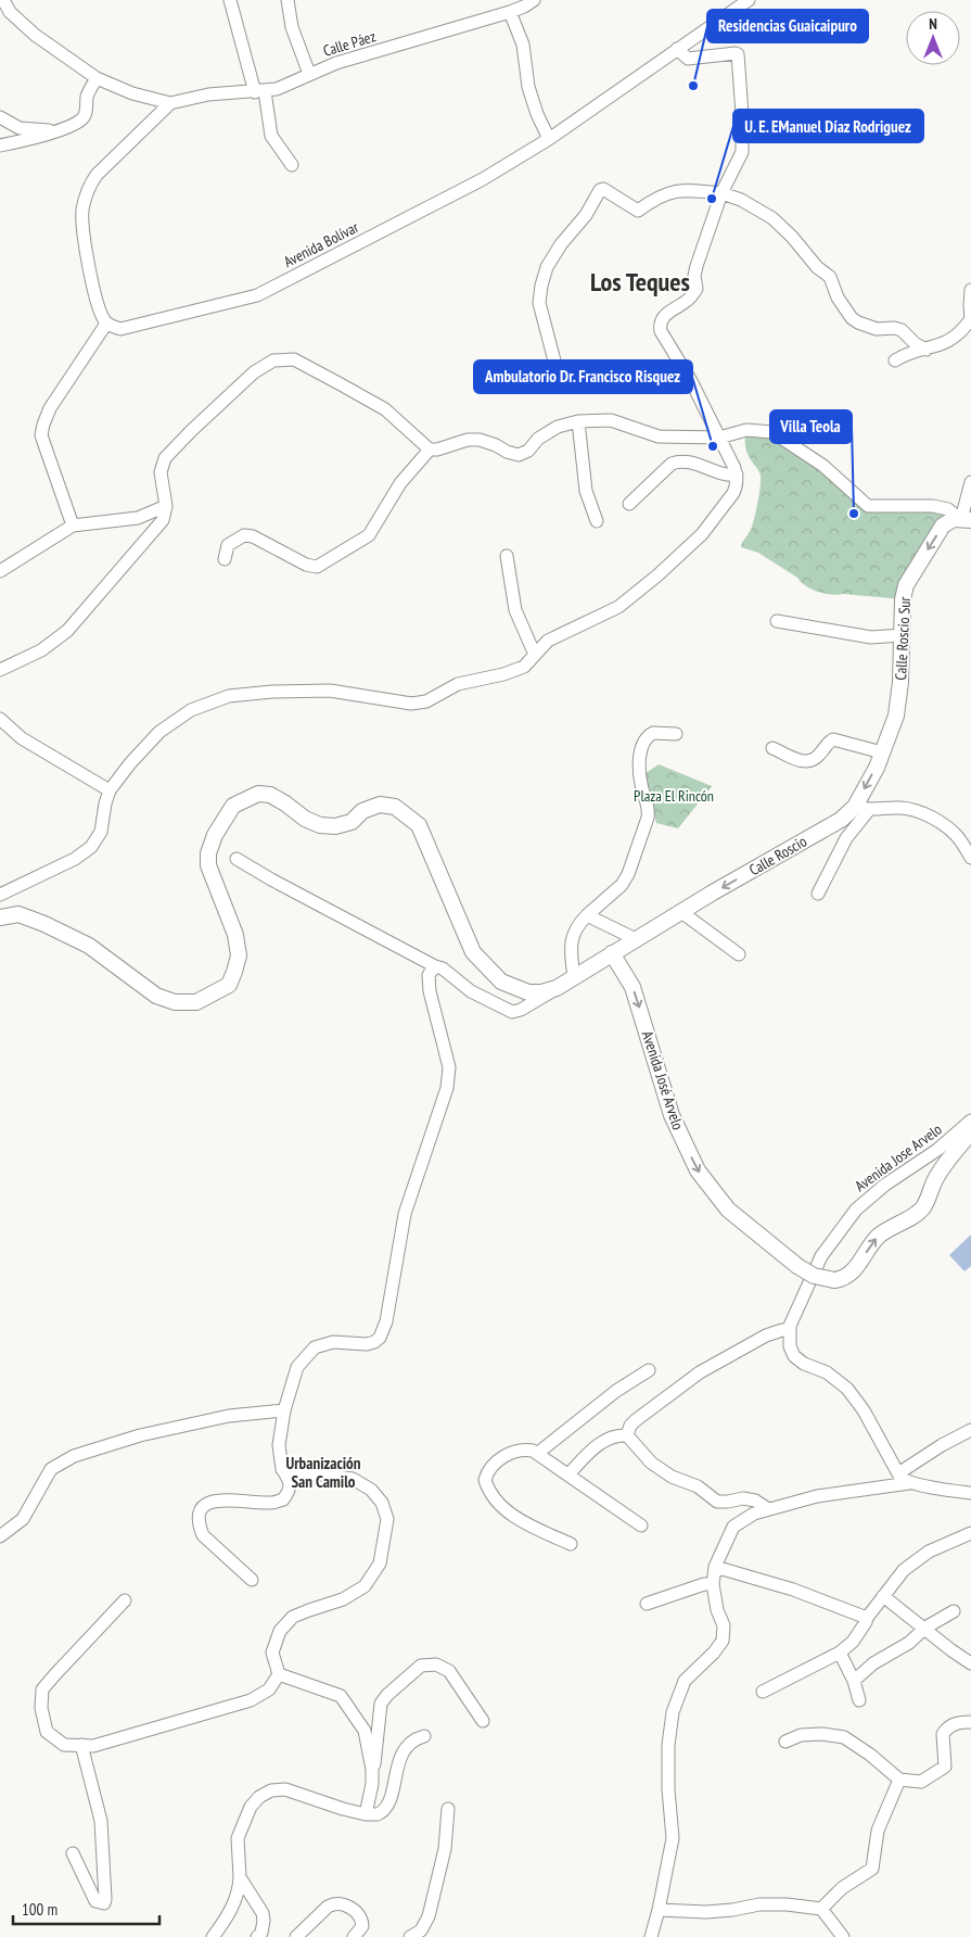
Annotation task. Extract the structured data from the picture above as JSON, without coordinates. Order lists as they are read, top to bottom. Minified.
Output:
{"streets":{"street":["Calle Páez","Avenida Bolívar","Calle Roscio Sur","Calle Roscio","Avenida José Arvelo","Avenida Jose Arvelo"]},"crossings":[["Calle Roscio Sur","Calle Roscio"],["Calle Roscio","Avenida José Arvelo"]],"one_way":["Calle Roscio Sur"],"districts":["Los Teques","Urbanización San Camilo"],"parks":["Plaza El Rincón"],"places":["Residencias Guaicaipuro","U. E. EManuel Díaz Rodriguez","Ambulatorio Dr. Francisco Risquez","Villa Teola"],"scale_bar":"100 m","north":"top"}
